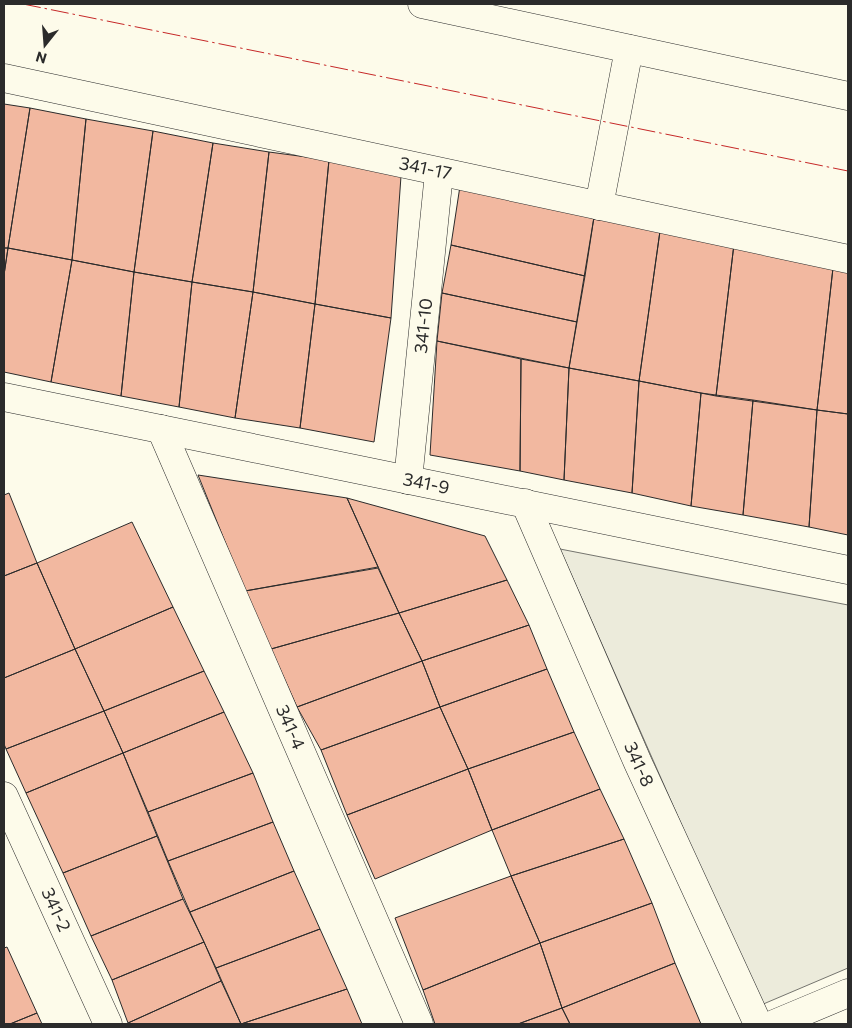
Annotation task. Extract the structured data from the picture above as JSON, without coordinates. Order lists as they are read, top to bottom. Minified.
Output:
{"streets":{"street":["341-17","341-10","341-9","341-4","341-8","341-2"]},"crossings":[["341-17","341-10"],["341-10","341-9"],["341-9","341-4"],["341-9","341-8"]],"north":"bottom"}
